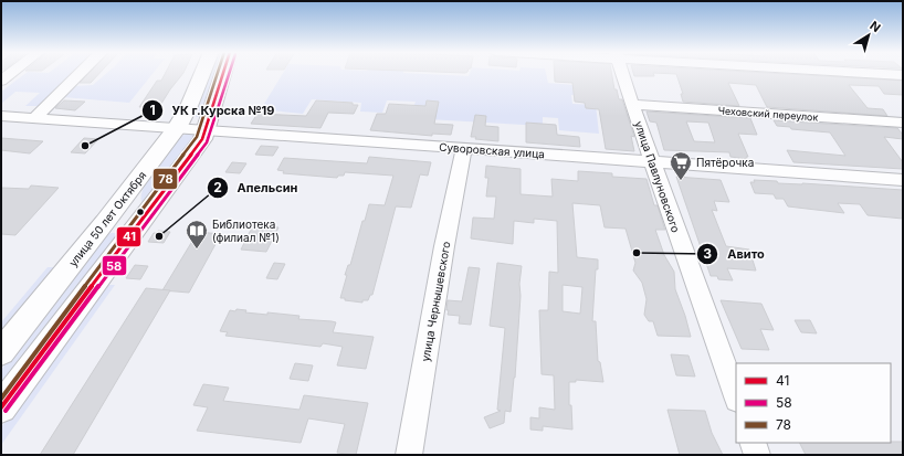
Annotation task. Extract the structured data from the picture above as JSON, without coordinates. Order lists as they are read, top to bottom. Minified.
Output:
{"streets":{"main road":["улица 50 лет Октября"],"street":["Чеховский переулок","Суворовская улица","улица Павлуновского","улица Чернышевского"]},"crossings":[["Чеховский переулок","улица Павлуновского"],["Суворовская улица","улица Павлуновского"],["Суворовская улица","улица 50 лет Октября"],["Суворовская улица","улица Чернышевского"]],"places":{"other":["УК г.Курска №19","Апельсин","Авито"],"supermarket":["Пятёрочка"],"library":["Библиотека (филиал №1)"]},"lines":["transit line 41","transit line 58","transit line 78"],"legend":["41","58","78"],"north":"top right"}
